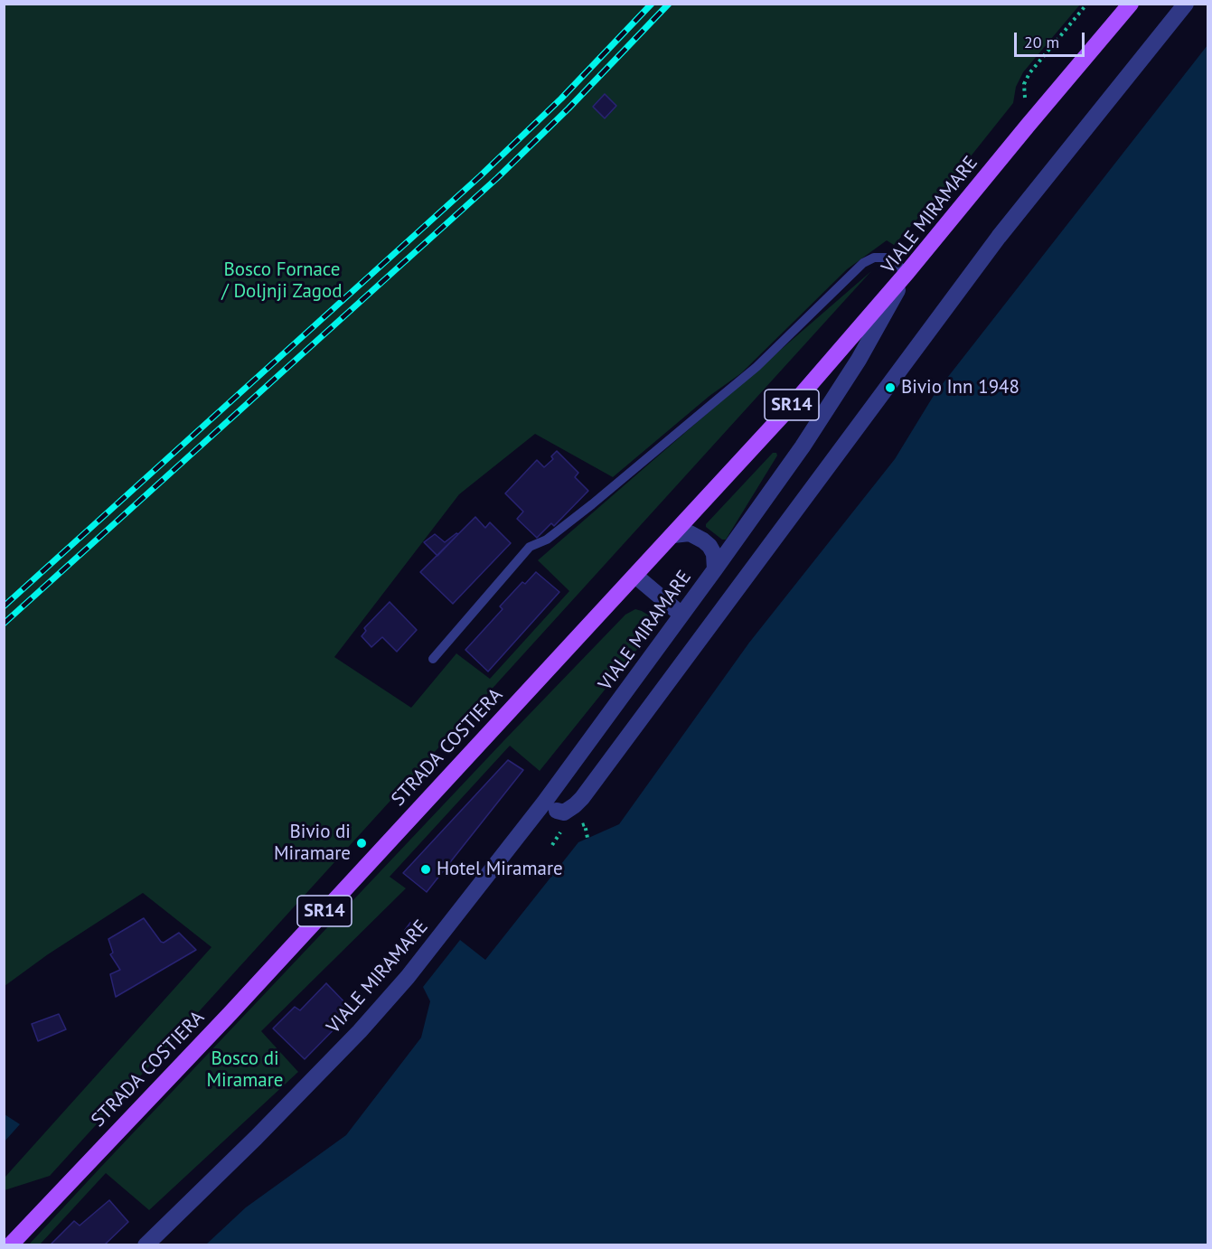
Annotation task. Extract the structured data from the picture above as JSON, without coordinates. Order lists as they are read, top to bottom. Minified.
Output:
{"streets":{"main road":["VIALE MIRAMARE","SR14","STRADA COSTIERA"]},"crossings":[["VIALE MIRAMARE","STRADA COSTIERA"]],"parks":["Bosco Fornace / Doljnji Zagod","Bosco di Miramare"],"places":["Bivio Inn 1948","Bivio di Miramare","Hotel Miramare"],"scale_bar":"20 m"}
